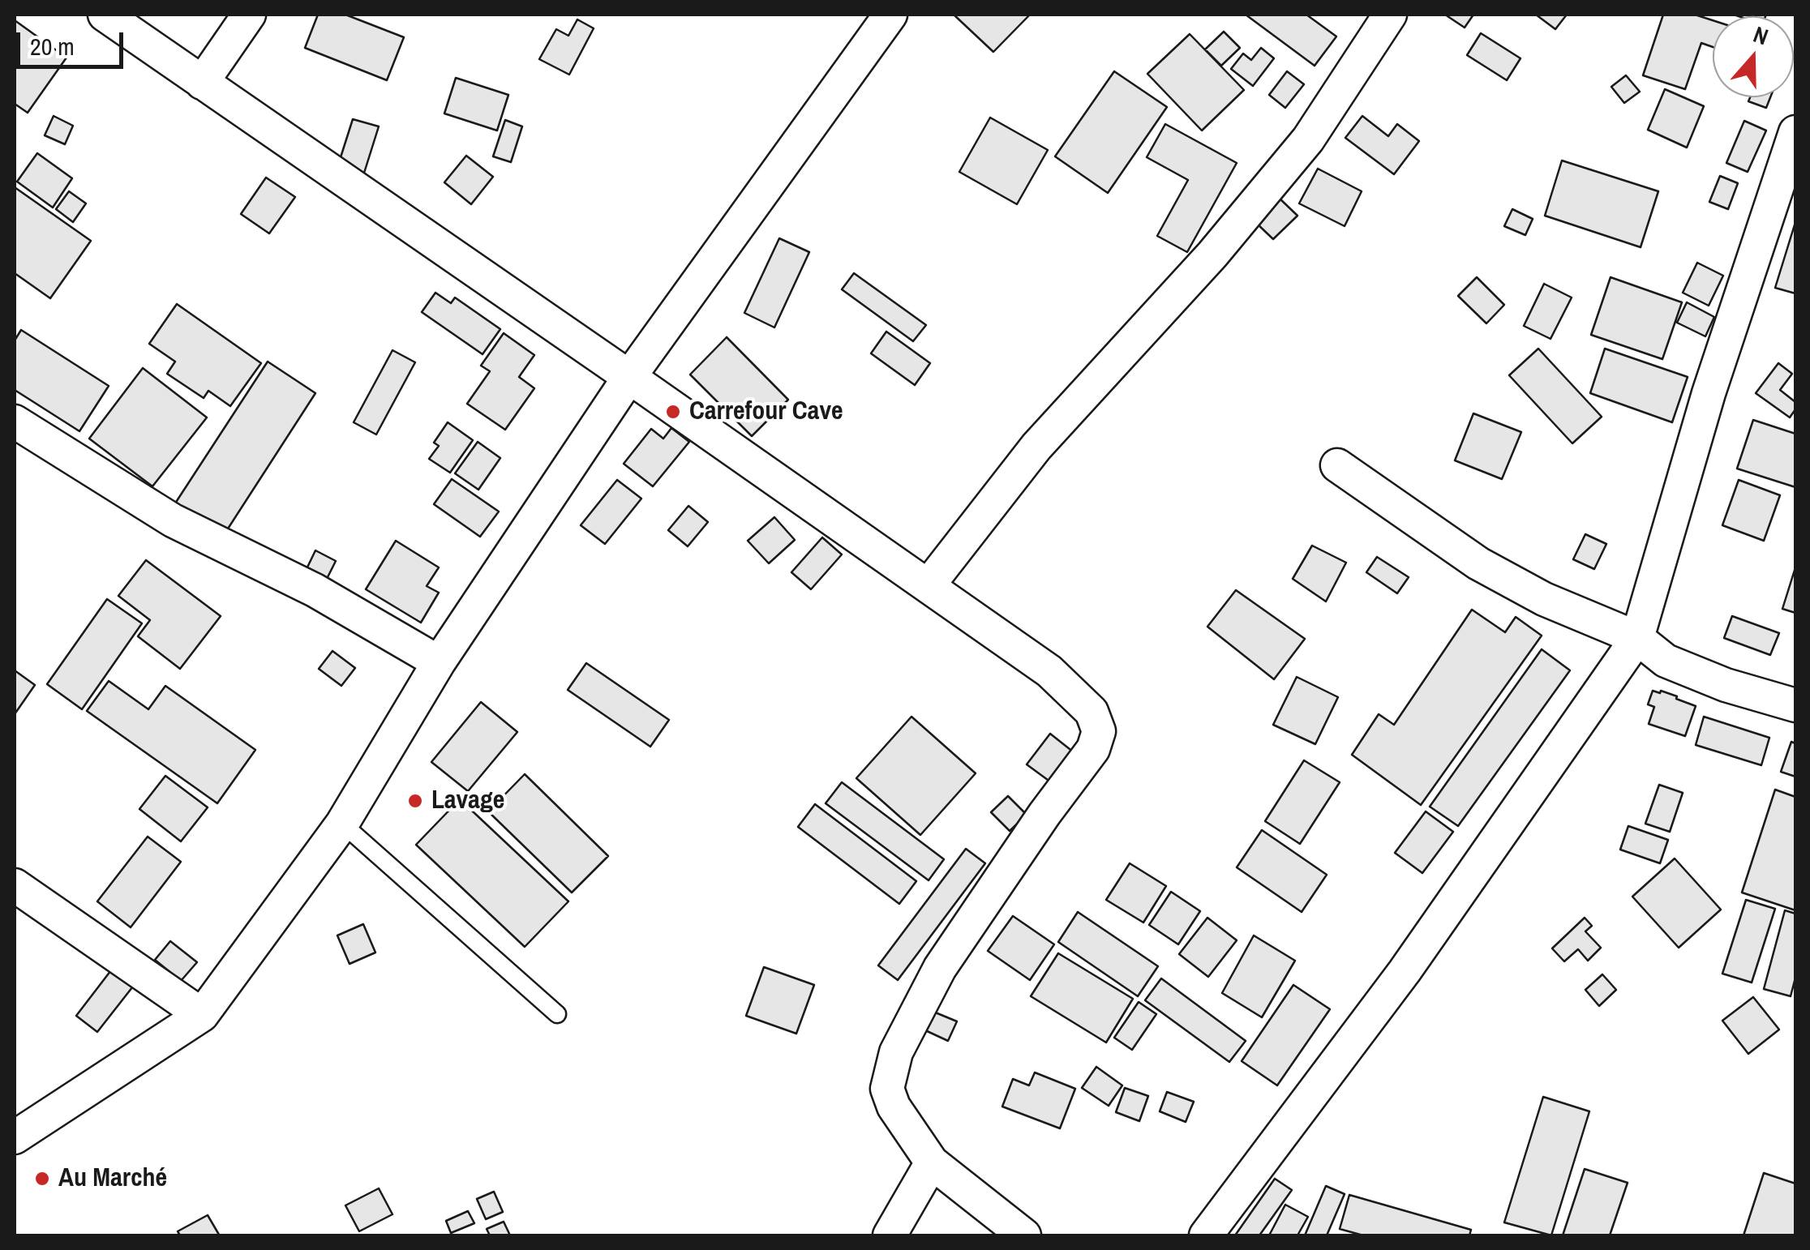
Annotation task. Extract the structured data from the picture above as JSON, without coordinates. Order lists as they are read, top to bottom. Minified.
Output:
{"places":["Carrefour Cave","Lavage","Au Marché"],"scale_bar":"20 m","north":"top"}
